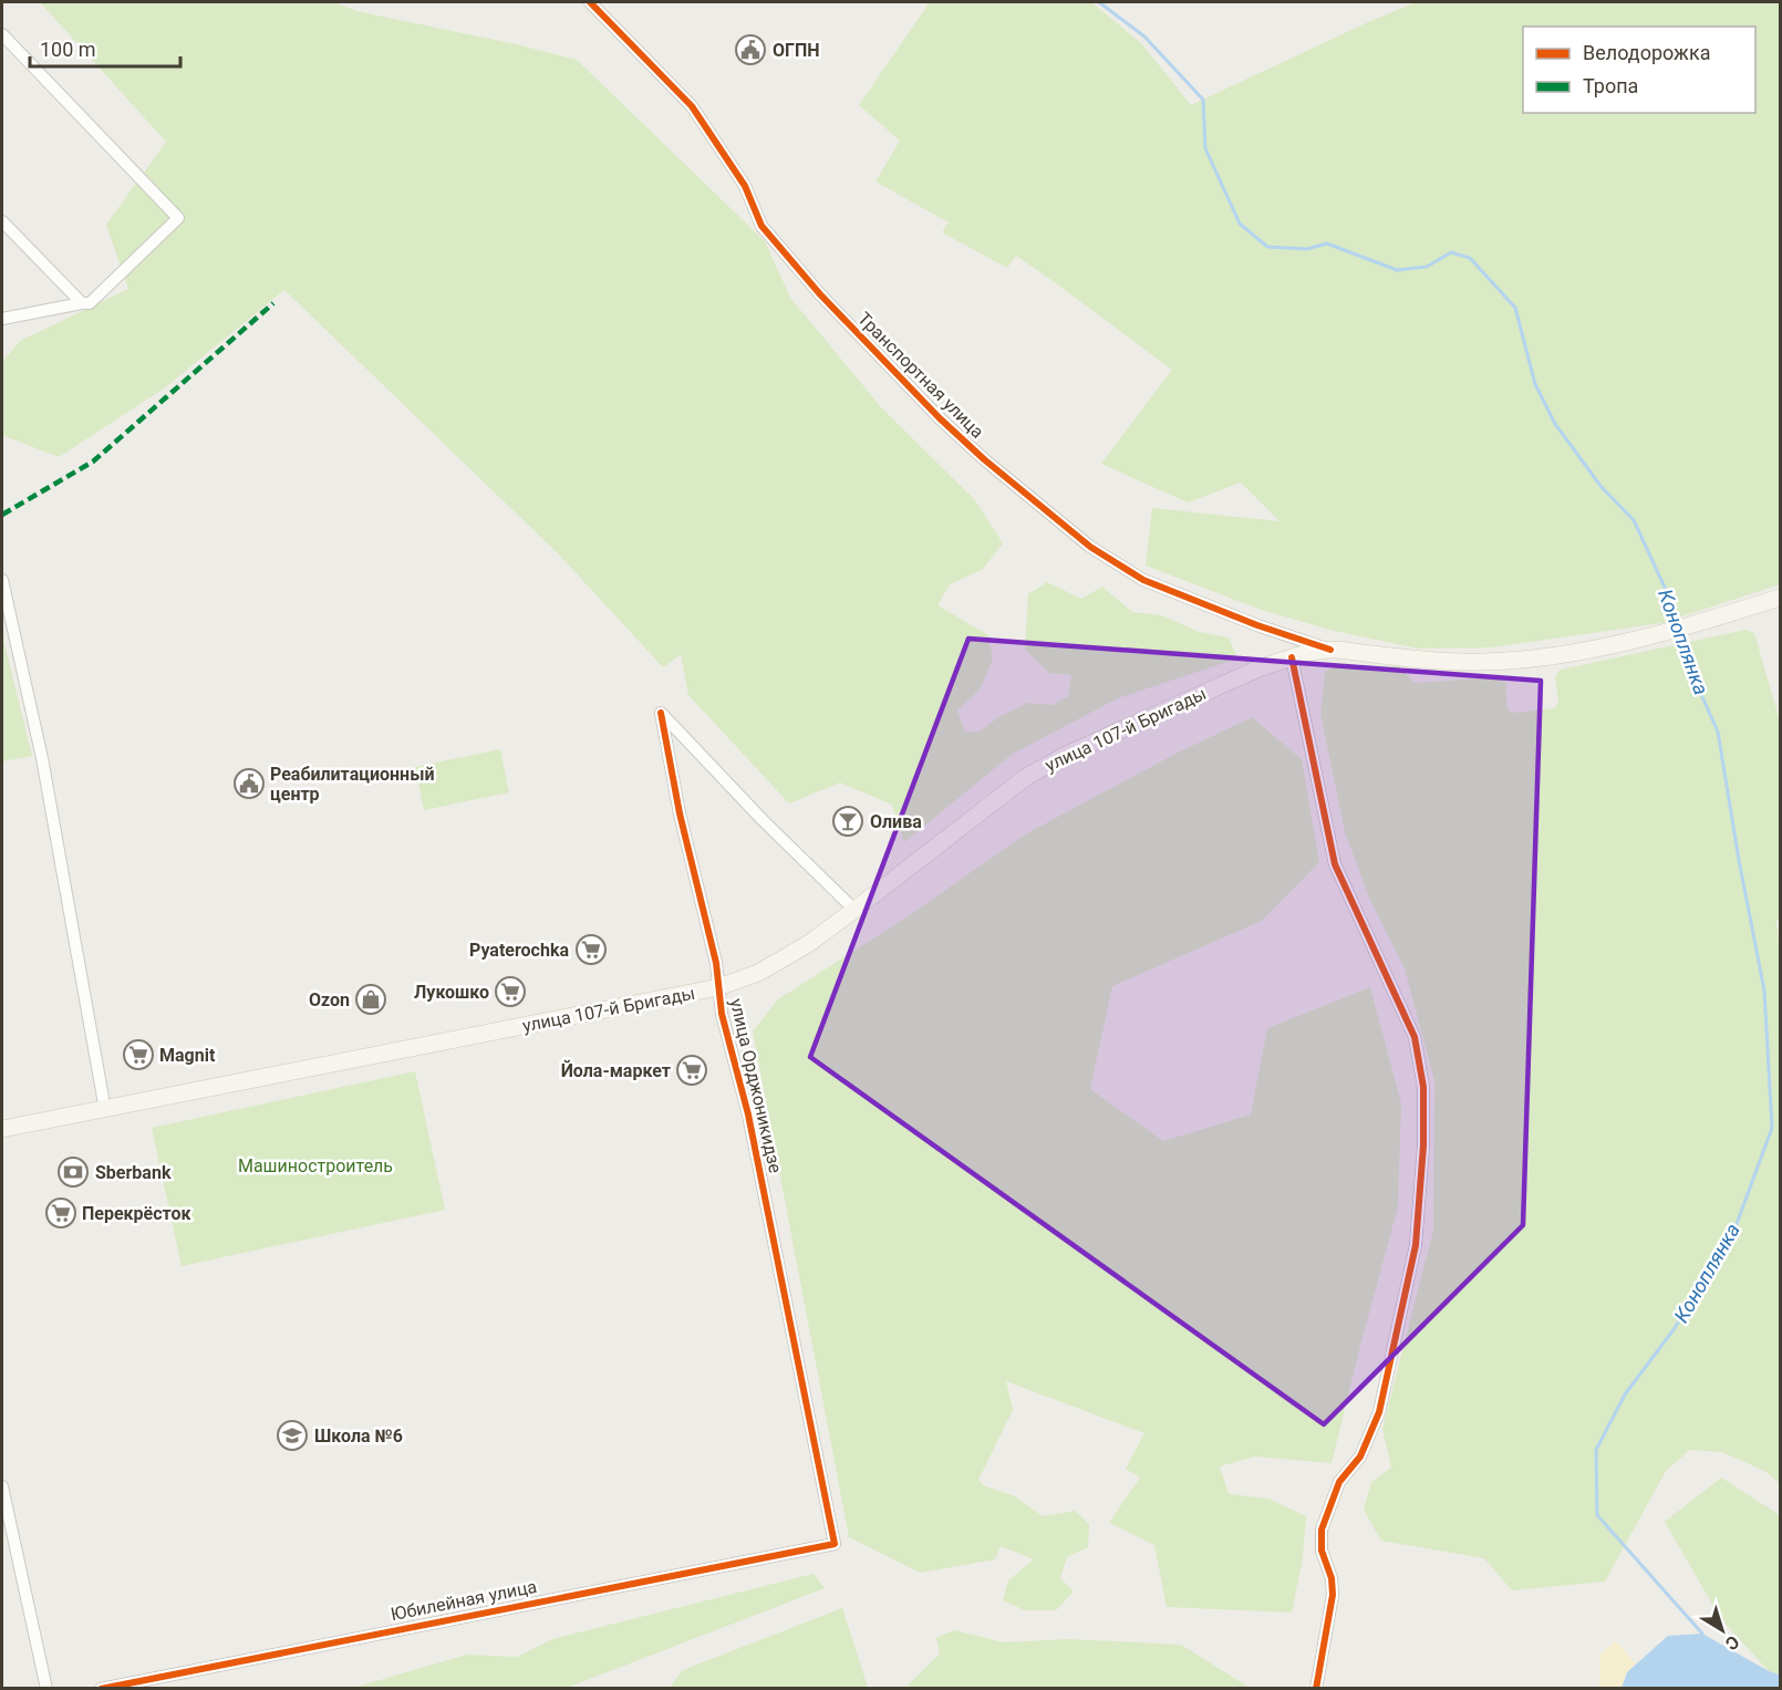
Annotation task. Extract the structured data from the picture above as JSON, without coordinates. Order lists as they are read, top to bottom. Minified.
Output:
{"streets":{"main road":["Транспортная улица","улица 107-й Бригады"],"street":["улица Орджоникидзе","Юбилейная улица"]},"crossings":[["Транспортная улица","улица 107-й Бригады"],["улица 107-й Бригады","улица Орджоникидзе"],["улица Орджоникидзе","Юбилейная улица"]],"water":["Коноплянка"],"parks":["Машиностроитель"],"places":{"public building":["ОГПН","Реабилитационный центр"],"bar":["Олива"],"supermarket":["Pyaterochka","Лукошко","Magnit","Йола-маркет","Перекрёсток"],"shop":["Ozon"],"bank":["Sberbank"],"school or university":["Школа №6"]},"legend":["Велодорожка","Тропа"],"scale_bar":"100 m","north":"bottom right"}
